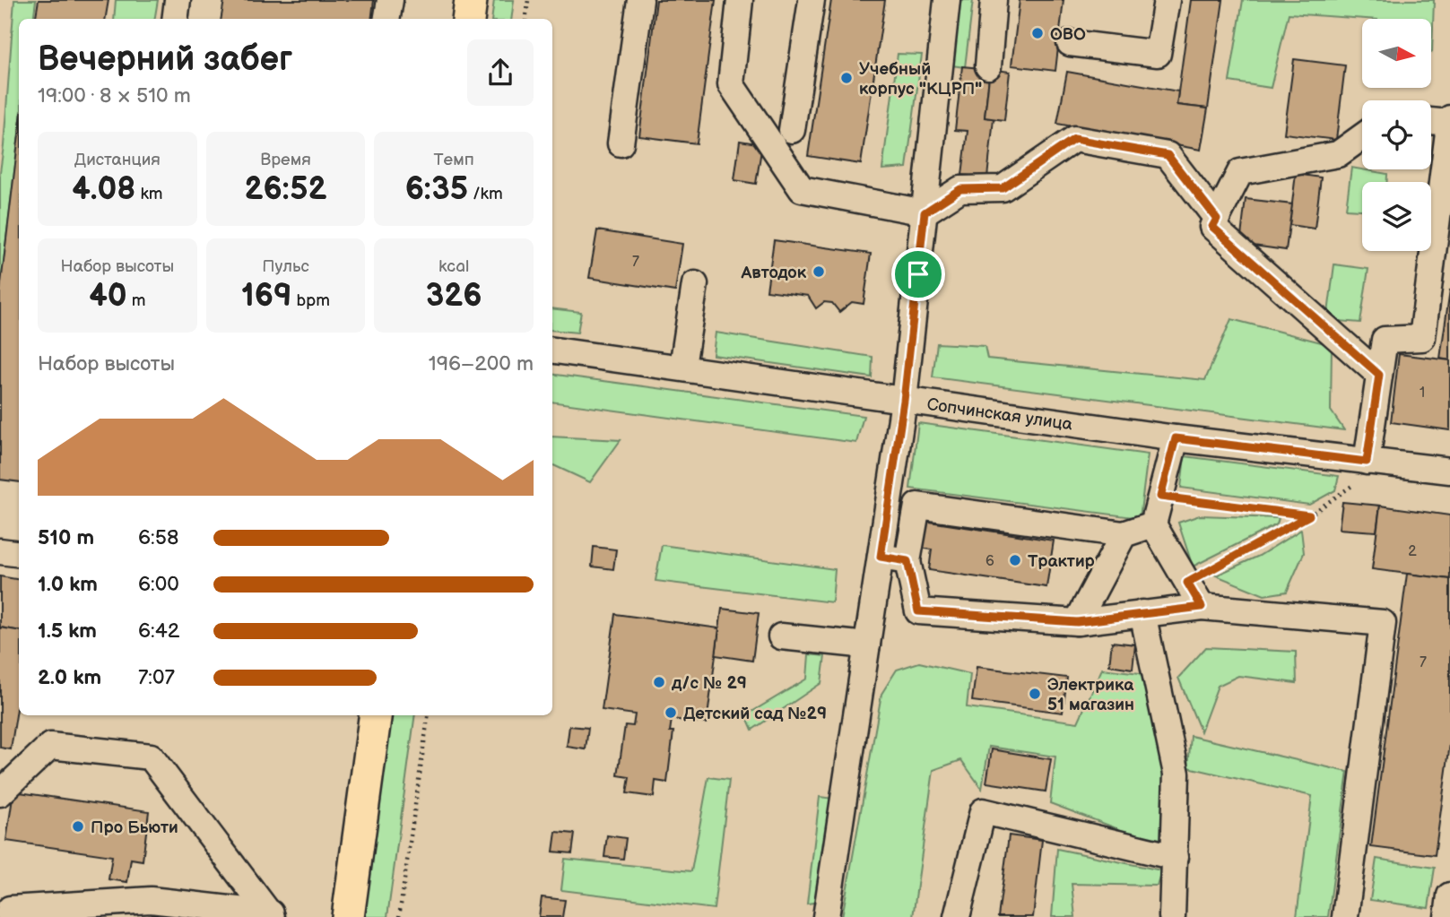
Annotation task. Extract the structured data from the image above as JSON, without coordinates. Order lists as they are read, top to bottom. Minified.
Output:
{"streets":{"street":["Сопчинская улица"]},"places":["ОВО","Учебный корпус \"КЦРП\"","Автодок","Трактир","д/с № 29","Электрика 51 магазин","Детский сад №29","Про Бьюти"],"house_numbers":["7","1","2","6","7"],"north":"right","page":{"heading":["Вечерний забег","19:00 · 8 × 510 m"],"stats":[["Дистанция","4.08 km"],["Время","26:52"],["Темп","6:35 /km"],["Набор высоты","40 m"],["Пульс","169 bpm"],["kcal","326"]],"chart":["Набор высоты","196–200 m"],"list":[{"name":"510 m","note":"6:58"},{"name":"1.0 km","note":"6:00"},{"name":"1.5 km","note":"6:42"},{"name":"2.0 km","note":"7:07"}]}}
